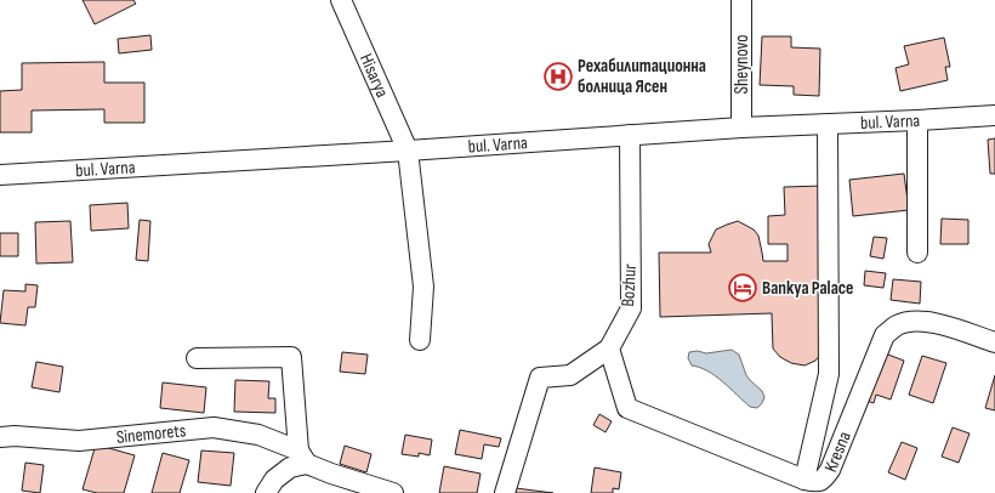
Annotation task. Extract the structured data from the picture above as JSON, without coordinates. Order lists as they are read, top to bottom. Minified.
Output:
{"streets":{"street":["Sheynovo","Hisarya","bul. Varna","Bozhur","Sinemorets","Kresna"]},"crossings":[["Sheynovo","bul. Varna"],["Hisarya","bul. Varna"],["bul. Varna","Bozhur"],["Bozhur","Kresna"]],"places":{"hospital":["Рехабилитационна болница Ясен"],"hotel":["Bankya Palace"]}}
